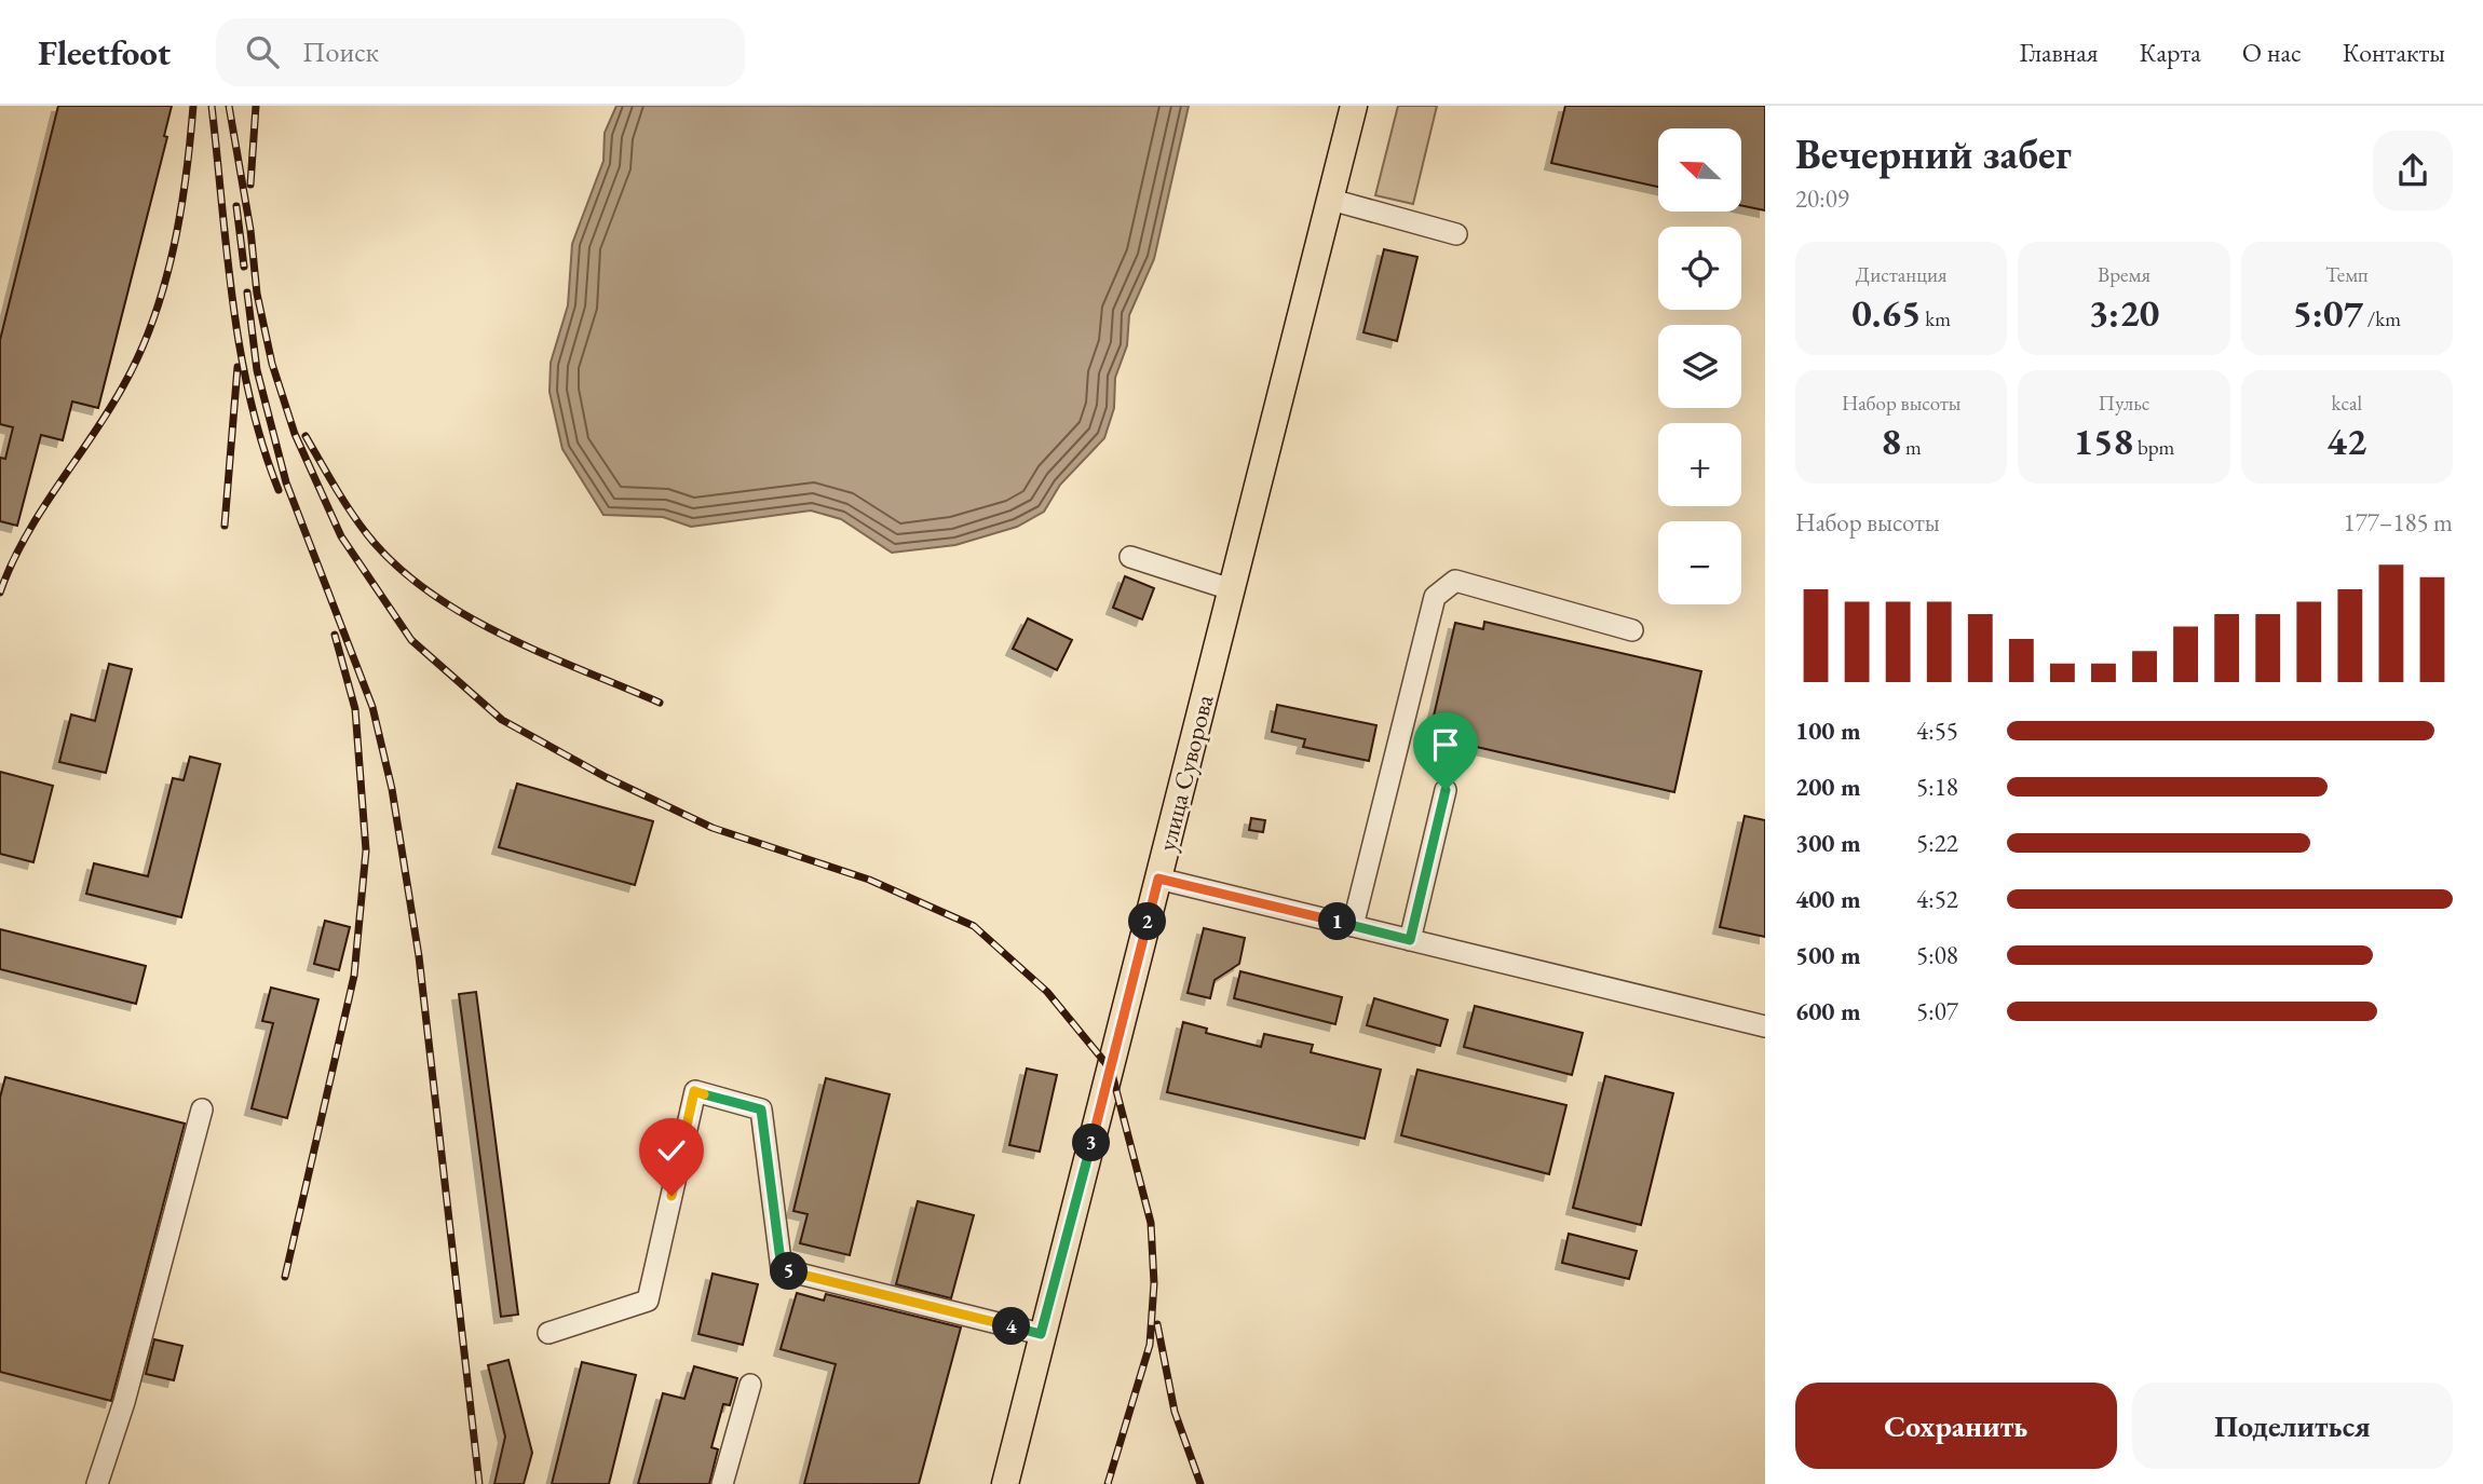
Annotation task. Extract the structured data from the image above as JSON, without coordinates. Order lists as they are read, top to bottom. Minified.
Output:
{"streets":{"main road":["улица Суворова"]},"north":"top left","page":{"header":"Fleetfoot","search":"Поиск","nav":["Главная","Карта","О нас","Контакты"],"heading":["Вечерний забег","20:09"],"map_buttons":["+","−"],"stats":[["Дистанция","0.65 km"],["Время","3:20"],["Темп","5:07 /km"],["Набор высоты","8 m"],["Пульс","158 bpm"],["kcal","42"]],"chart":["Набор высоты","177–185 m"],"list":[{"name":"100 m","note":"4:55"},{"name":"200 m","note":"5:18"},{"name":"300 m","note":"5:22"},{"name":"400 m","note":"4:52"},{"name":"500 m","note":"5:08"},{"name":"600 m","note":"5:07"}],"pins":["1","2","3","5","4"],"buttons":["Сохранить","Поделиться"]}}
